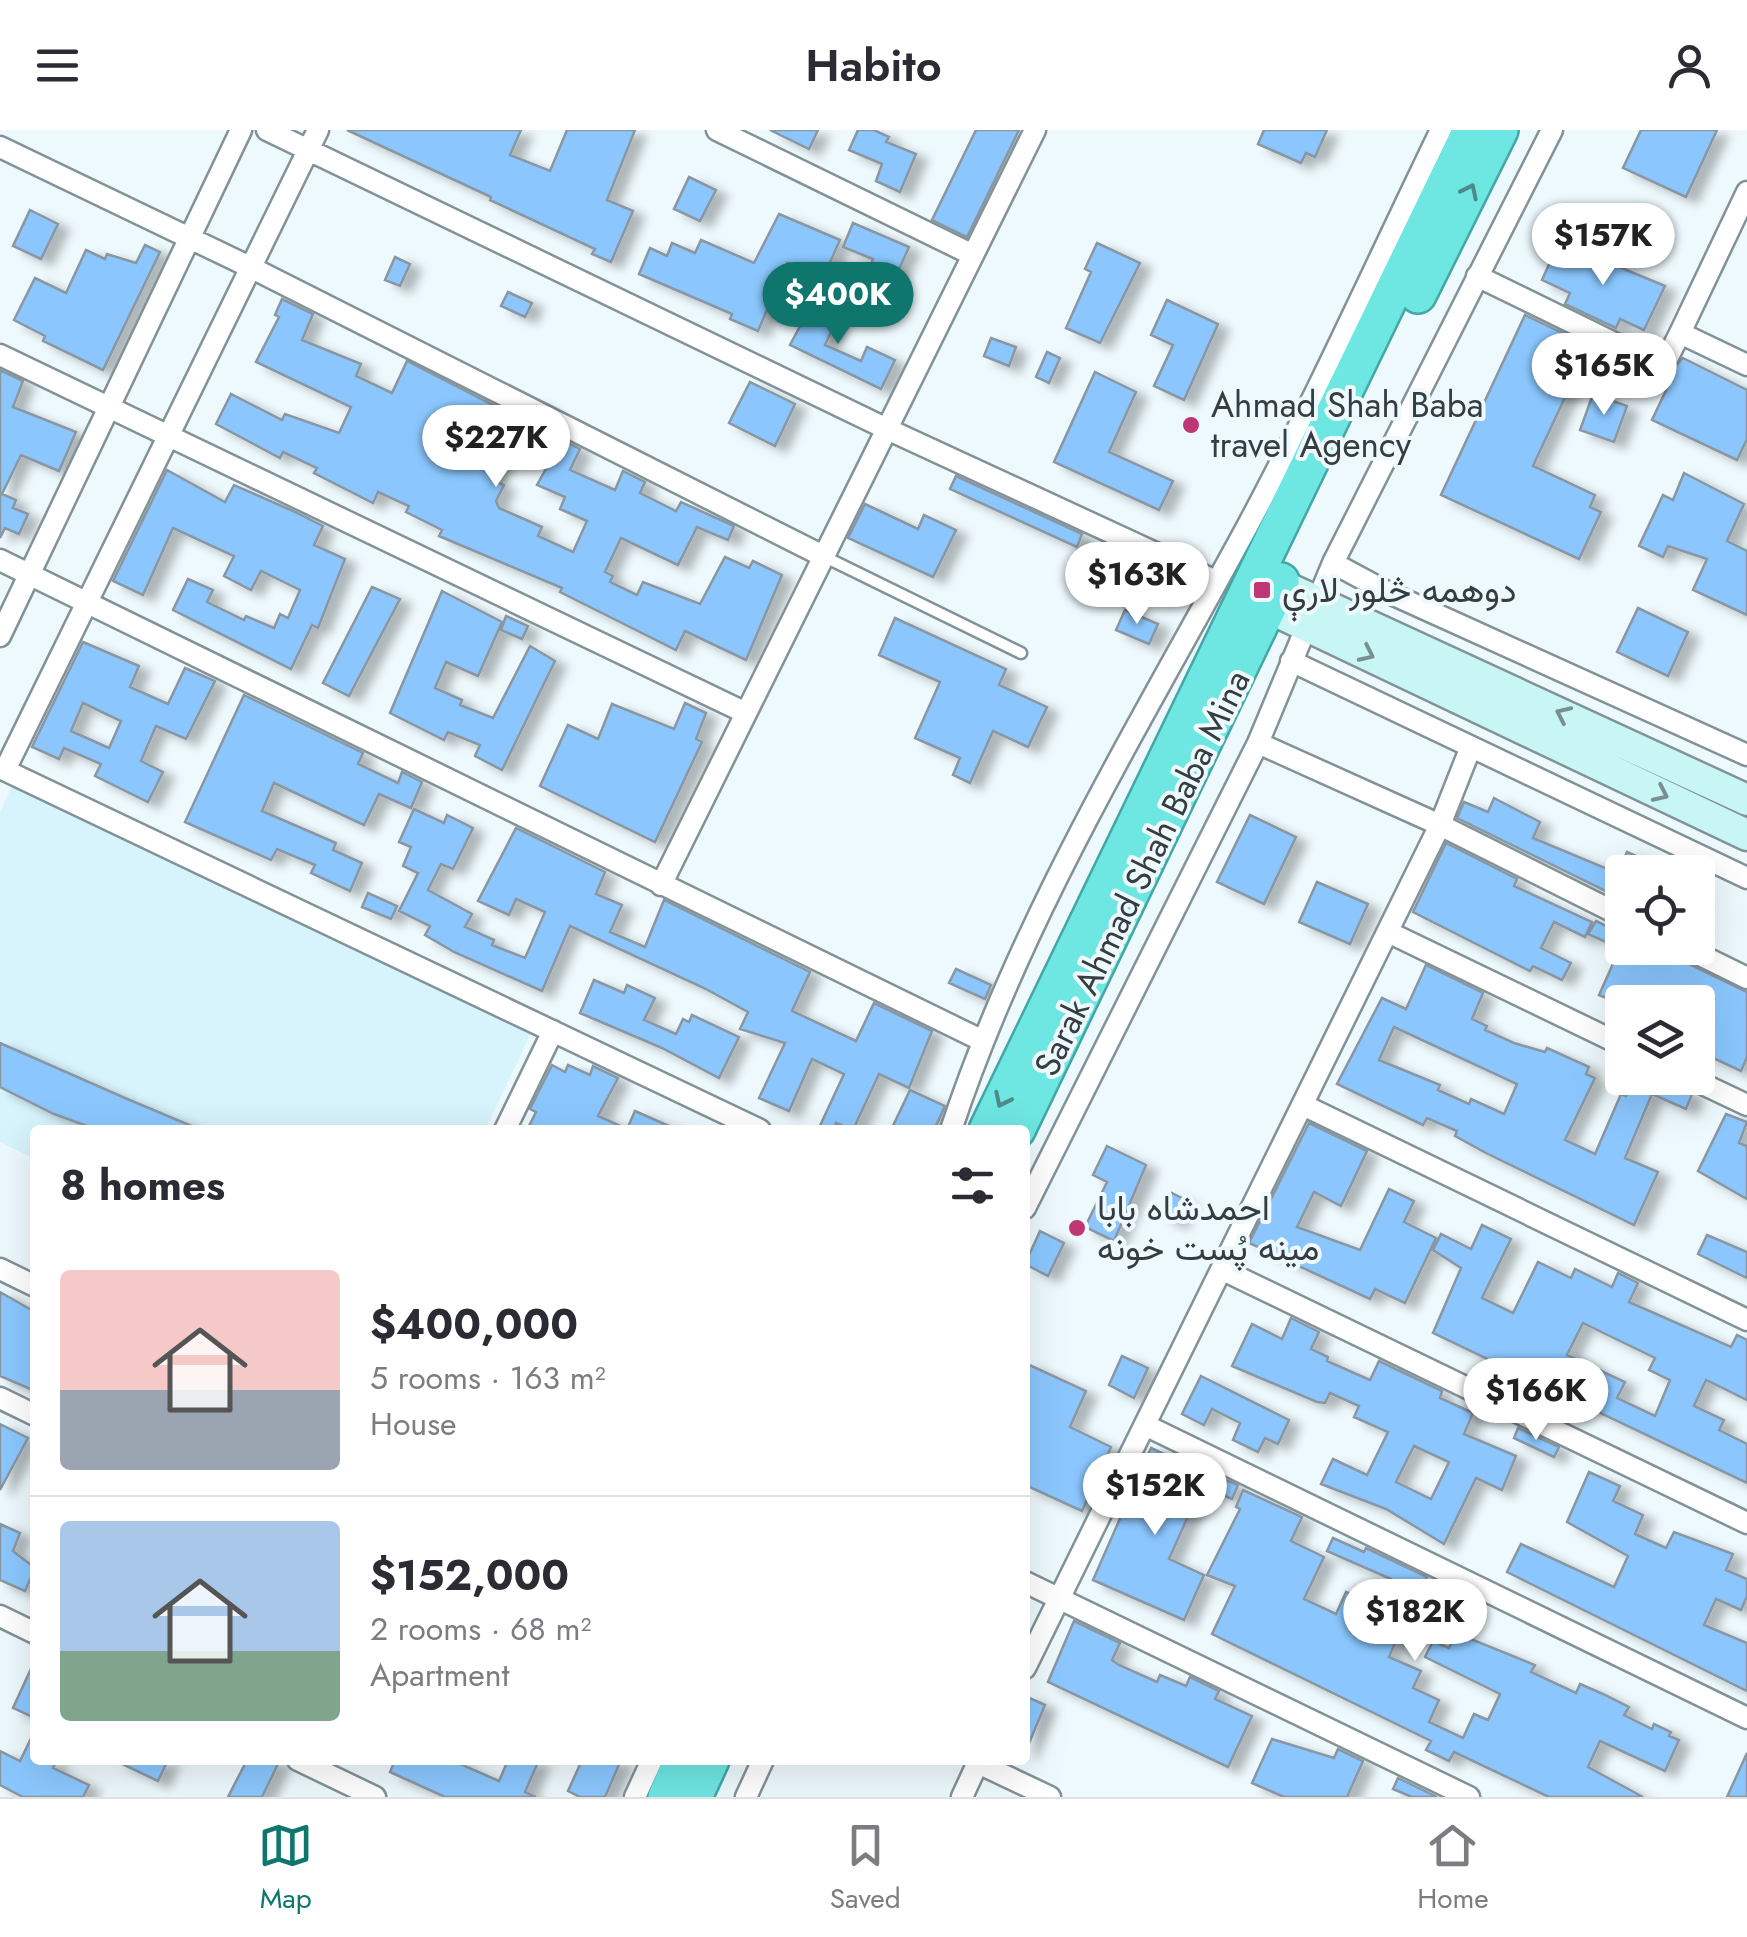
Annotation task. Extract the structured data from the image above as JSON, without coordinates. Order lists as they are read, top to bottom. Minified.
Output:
{"streets":{"highway":["Sarak Ahmad Shah Baba Mina"]},"places":{"other":["Ahmad Shah Baba travel Agency","احمدشاه بابا مینه پُست خونه"],"transit":["دوهمه څلور لارې"]},"page":{"header":"Habito","price":["$157K","$400K","$165K","$227K","$163K","$166K","$152K","$182K"],"heading":"8 homes","list":[{"name":"$400,000","note":"5 rooms · 163 m² · House"},{"name":"$152,000","note":"2 rooms · 68 m² · Apartment"}],"tabs":["Map","Saved","Home"]}}
